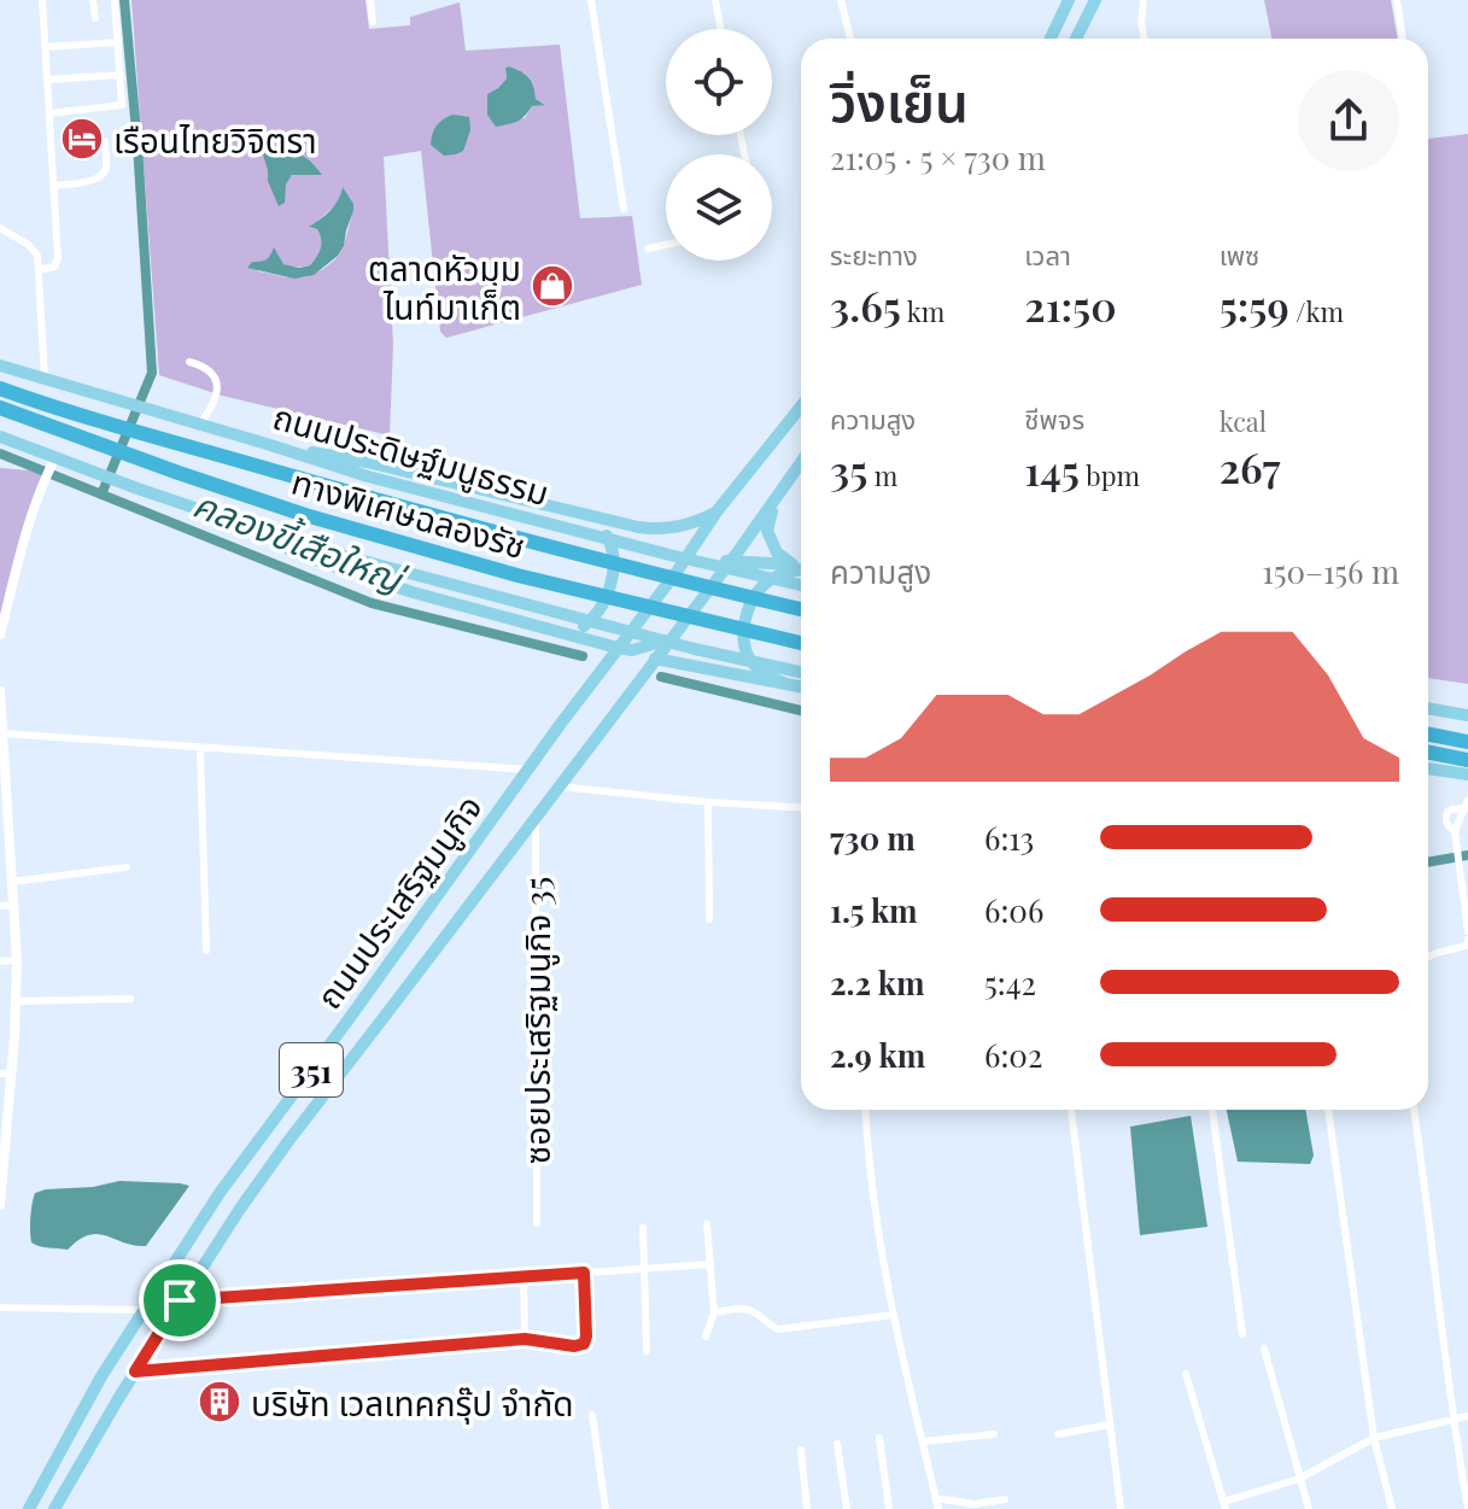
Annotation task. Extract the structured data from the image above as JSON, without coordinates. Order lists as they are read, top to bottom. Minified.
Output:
{"streets":{"highway":["ทางพิเศษฉลองรัช"],"main road":["ถนนประดิษฐ์มนูธรรม","ถนนประเสริฐมนูกิจ","351"],"street":["ซอยประเสริฐมนูกิจ 35"]},"crossings":[["ถนนประเสริฐมนูกิจ","ซอยประเสริฐมนูกิจ 35"]],"water":["คลองขี้เสือใหญ่"],"places":{"hotel":["เรือนไทยวิจิตรา"],"shop":["ตลาดหัวมุม ไนท์มาเก็ต"],"building":["บริษัท เวลเทคกรุ๊ป จำกัด"]},"page":{"heading":["วิ่งเย็น","21:05 · 5 × 730 m"],"stats":[["ระยะทาง","3.65 km"],["เวลา","21:50"],["เพซ","5:59 /km"],["ความสูง","35 m"],["ชีพจร","145 bpm"],["kcal","267"]],"chart":["ความสูง","150–156 m"],"list":[{"name":"730 m","note":"6:13"},{"name":"1.5 km","note":"6:06"},{"name":"2.2 km","note":"5:42"},{"name":"2.9 km","note":"6:02"}]}}
